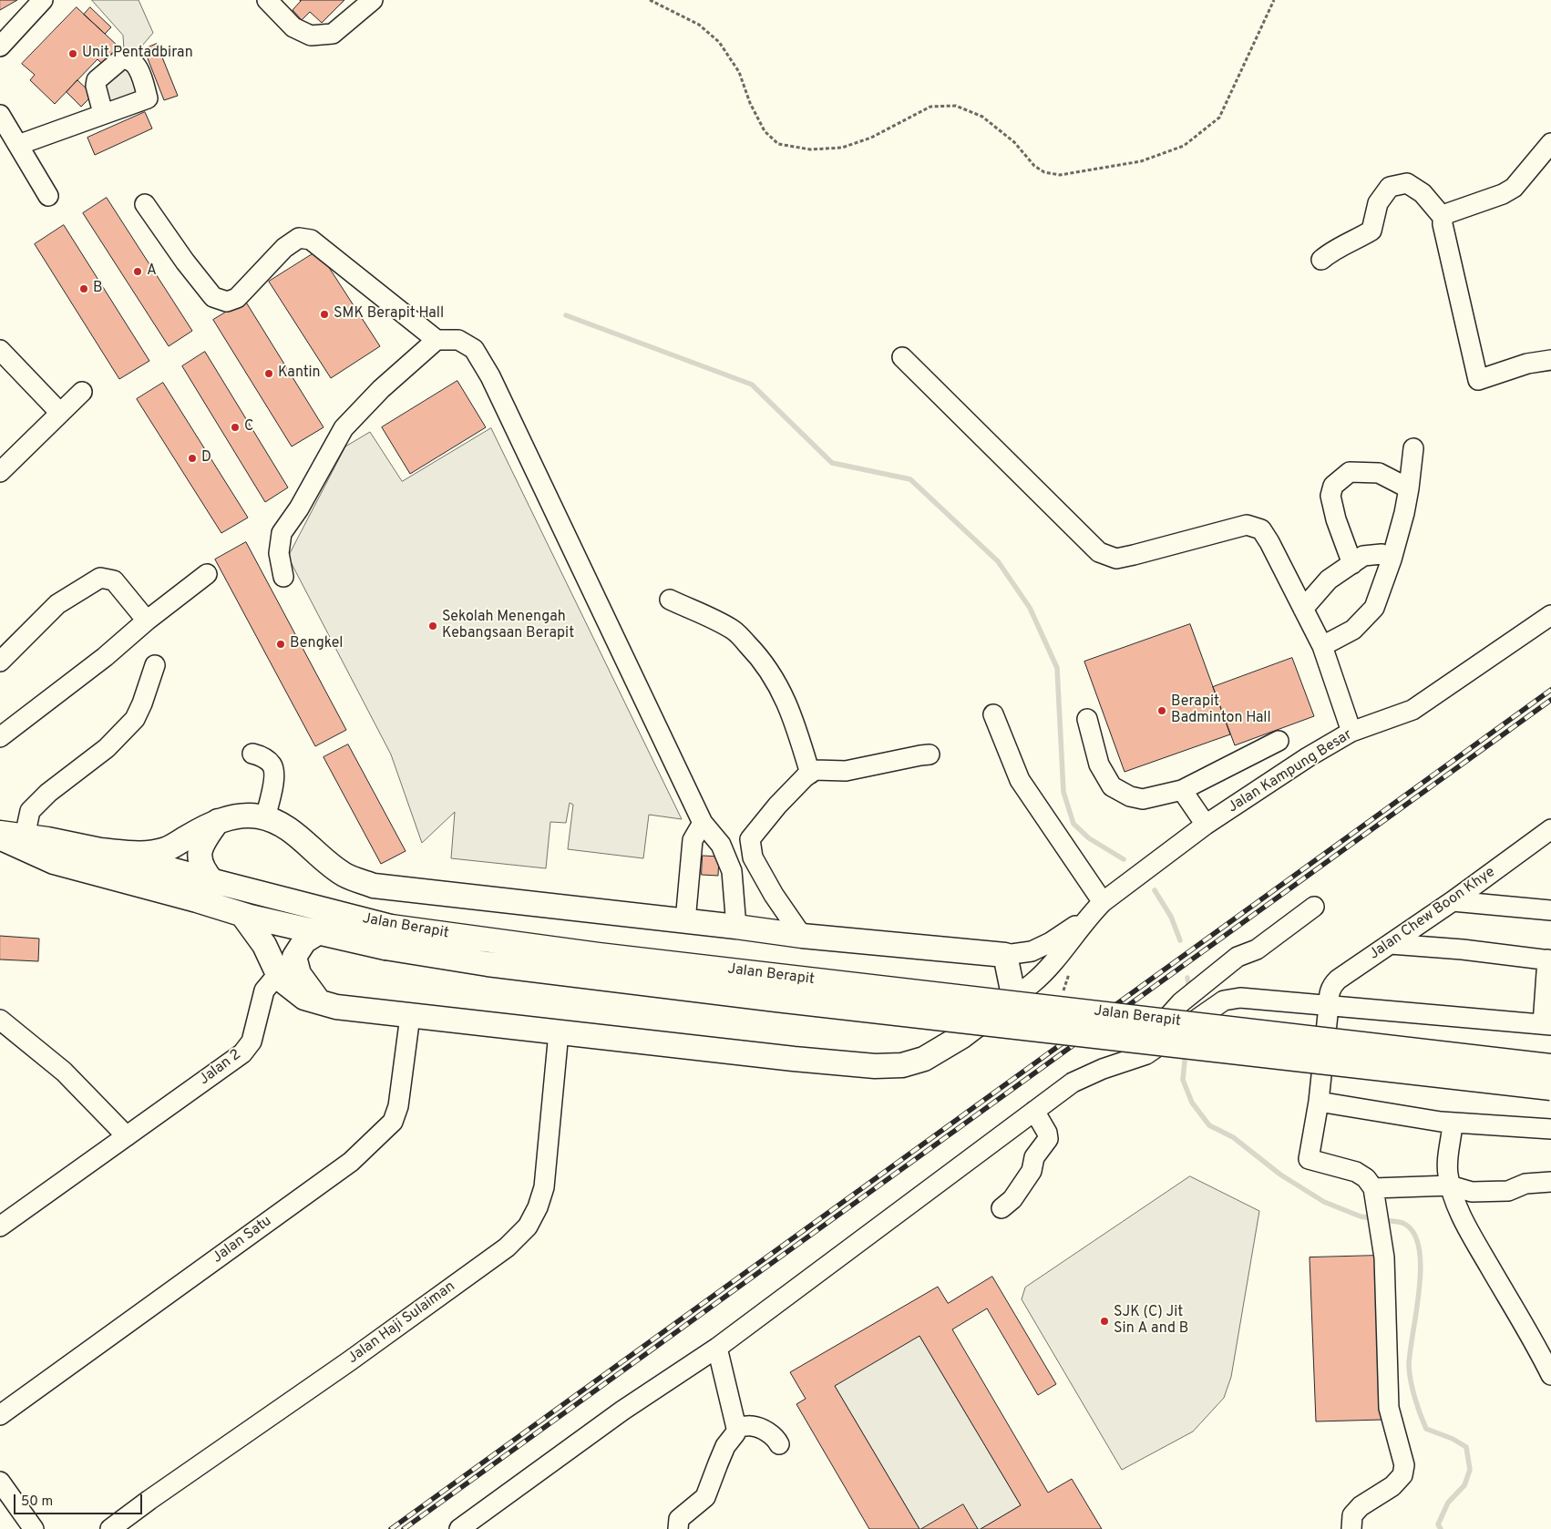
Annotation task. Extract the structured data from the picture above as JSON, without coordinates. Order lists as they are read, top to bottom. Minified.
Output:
{"streets":{"main road":["Jalan Berapit"],"street":["Jalan Kampung Besar","Jalan Chew Boon Khye","Jalan 2","Jalan Satu","Jalan Haji Sulaiman"]},"places":["Unit Pentadbiran","A","B","SMK Berapit Hall","Kantin","C","D","Sekolah Menengah Kebangsaan Berapit","Bengkel","Berapit Badminton Hall","SJK (C) Jit Sin A and B"],"scale_bar":"50 m"}
